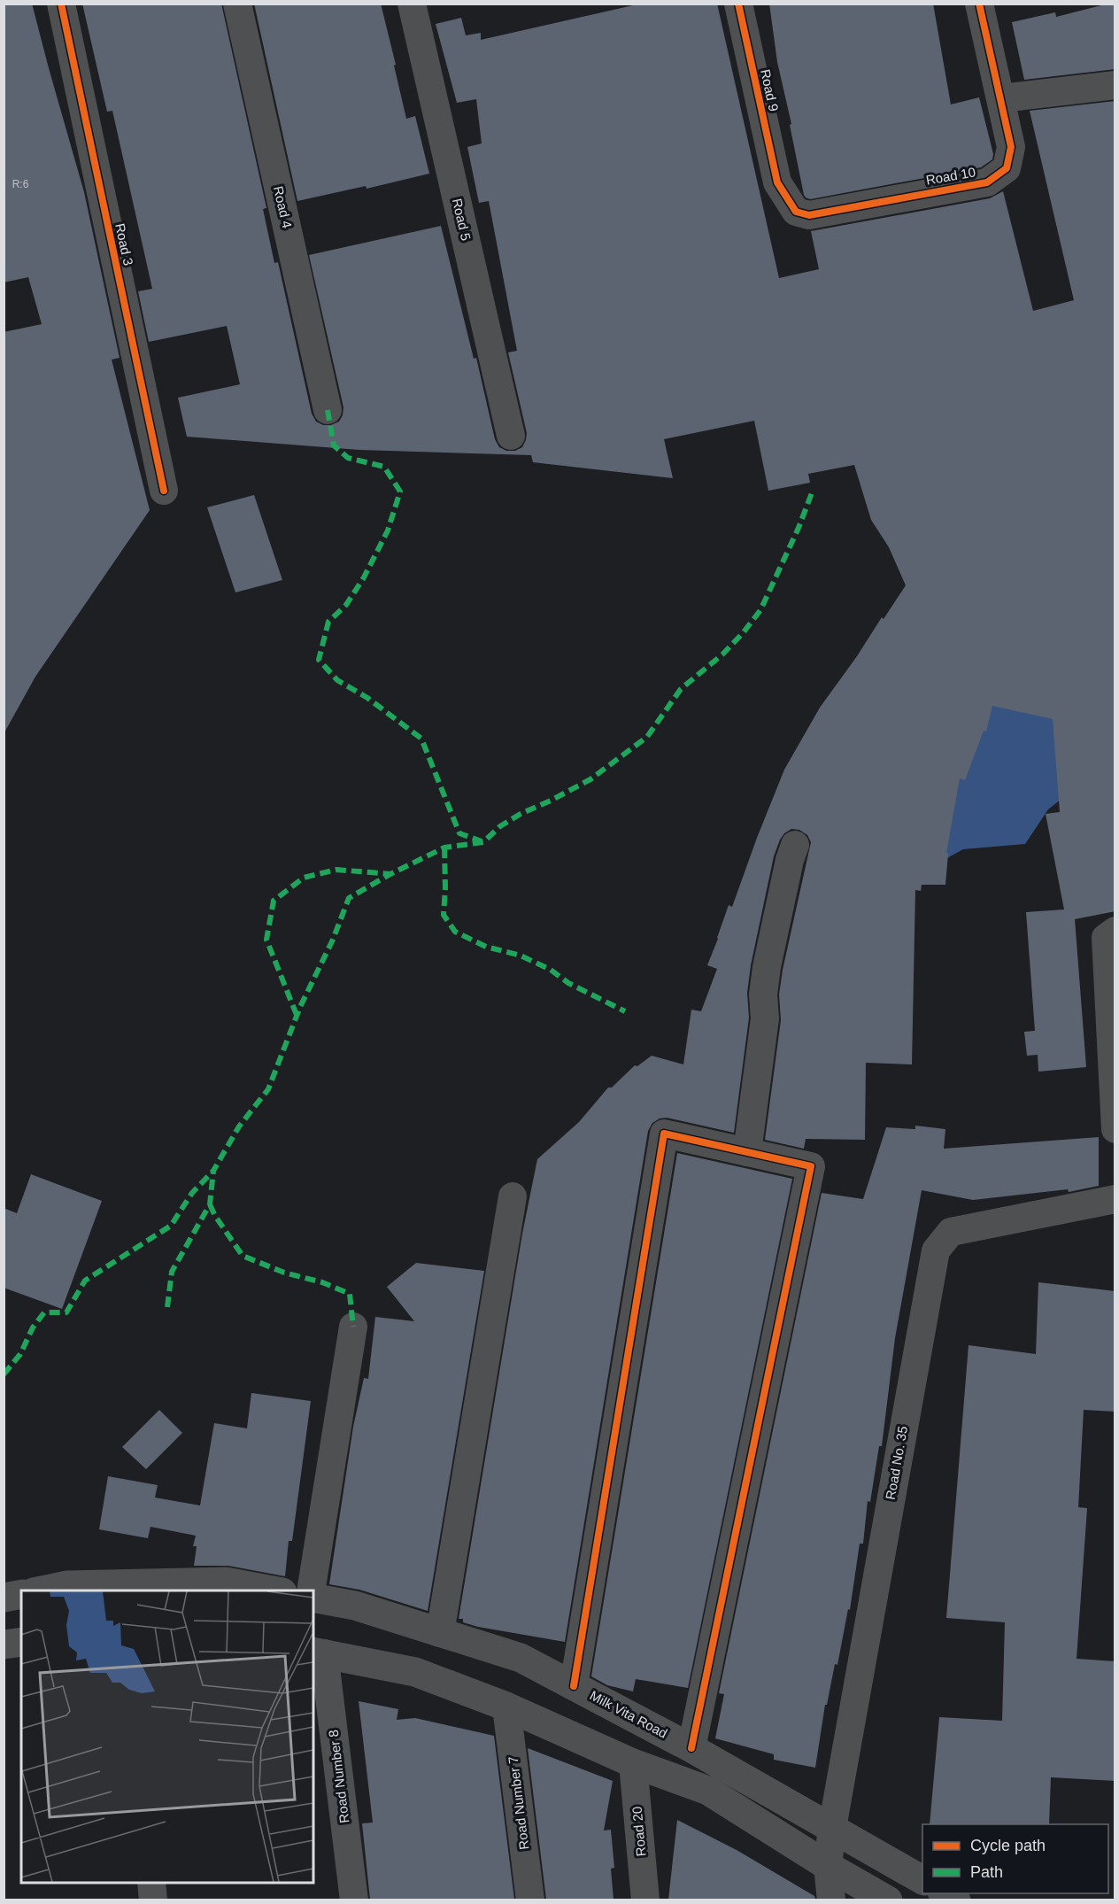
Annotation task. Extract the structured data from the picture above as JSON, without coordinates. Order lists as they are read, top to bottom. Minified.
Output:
{"streets":{"street":["Road 9","Road 10","Road 4","Road 5","Road 3","Road No. 35","Milk Vita Road","Road Number 8","Road Number 7","Road 20"]},"crossings":[["Road 9","Road 10"],["Road No. 35","Milk Vita Road"]],"house_numbers":["R:6"],"legend":["Cycle path","Path"]}
